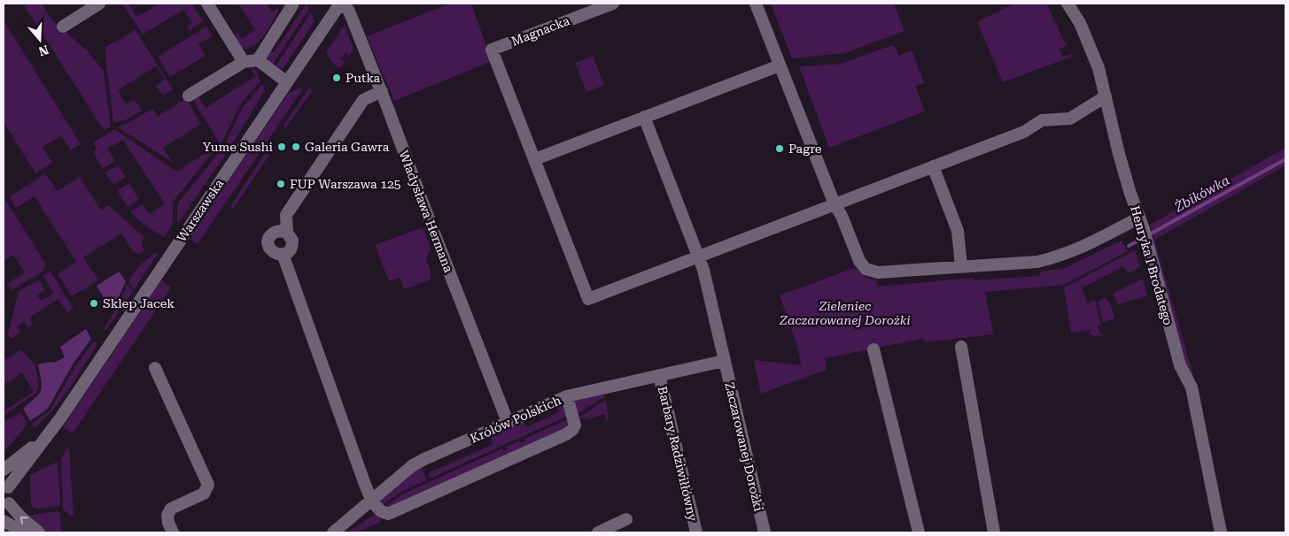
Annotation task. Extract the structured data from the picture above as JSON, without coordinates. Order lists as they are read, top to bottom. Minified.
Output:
{"streets":{"street":["Magnacka","Warszawska","Władysława Hermana","Henryka I Brodatego","Królów Polskich","Zaczarowanej Dorożki","Barbary Radziwiłłówny"]},"crossings":[["Warszawska","Władysława Hermana"],["Władysława Hermana","Królów Polskich"],["Królów Polskich","Zaczarowanej Dorożki"],["Królów Polskich","Barbary Radziwiłłówny"]],"water":["Żbikówka"],"parks":["Zieleniec Zaczarowanej Dorożki"],"places":["Putka","Yume Sushi","Galeria Gawra","Pagre","FUP Warszawa 125","Sklep Jacek"],"north":"bottom"}
